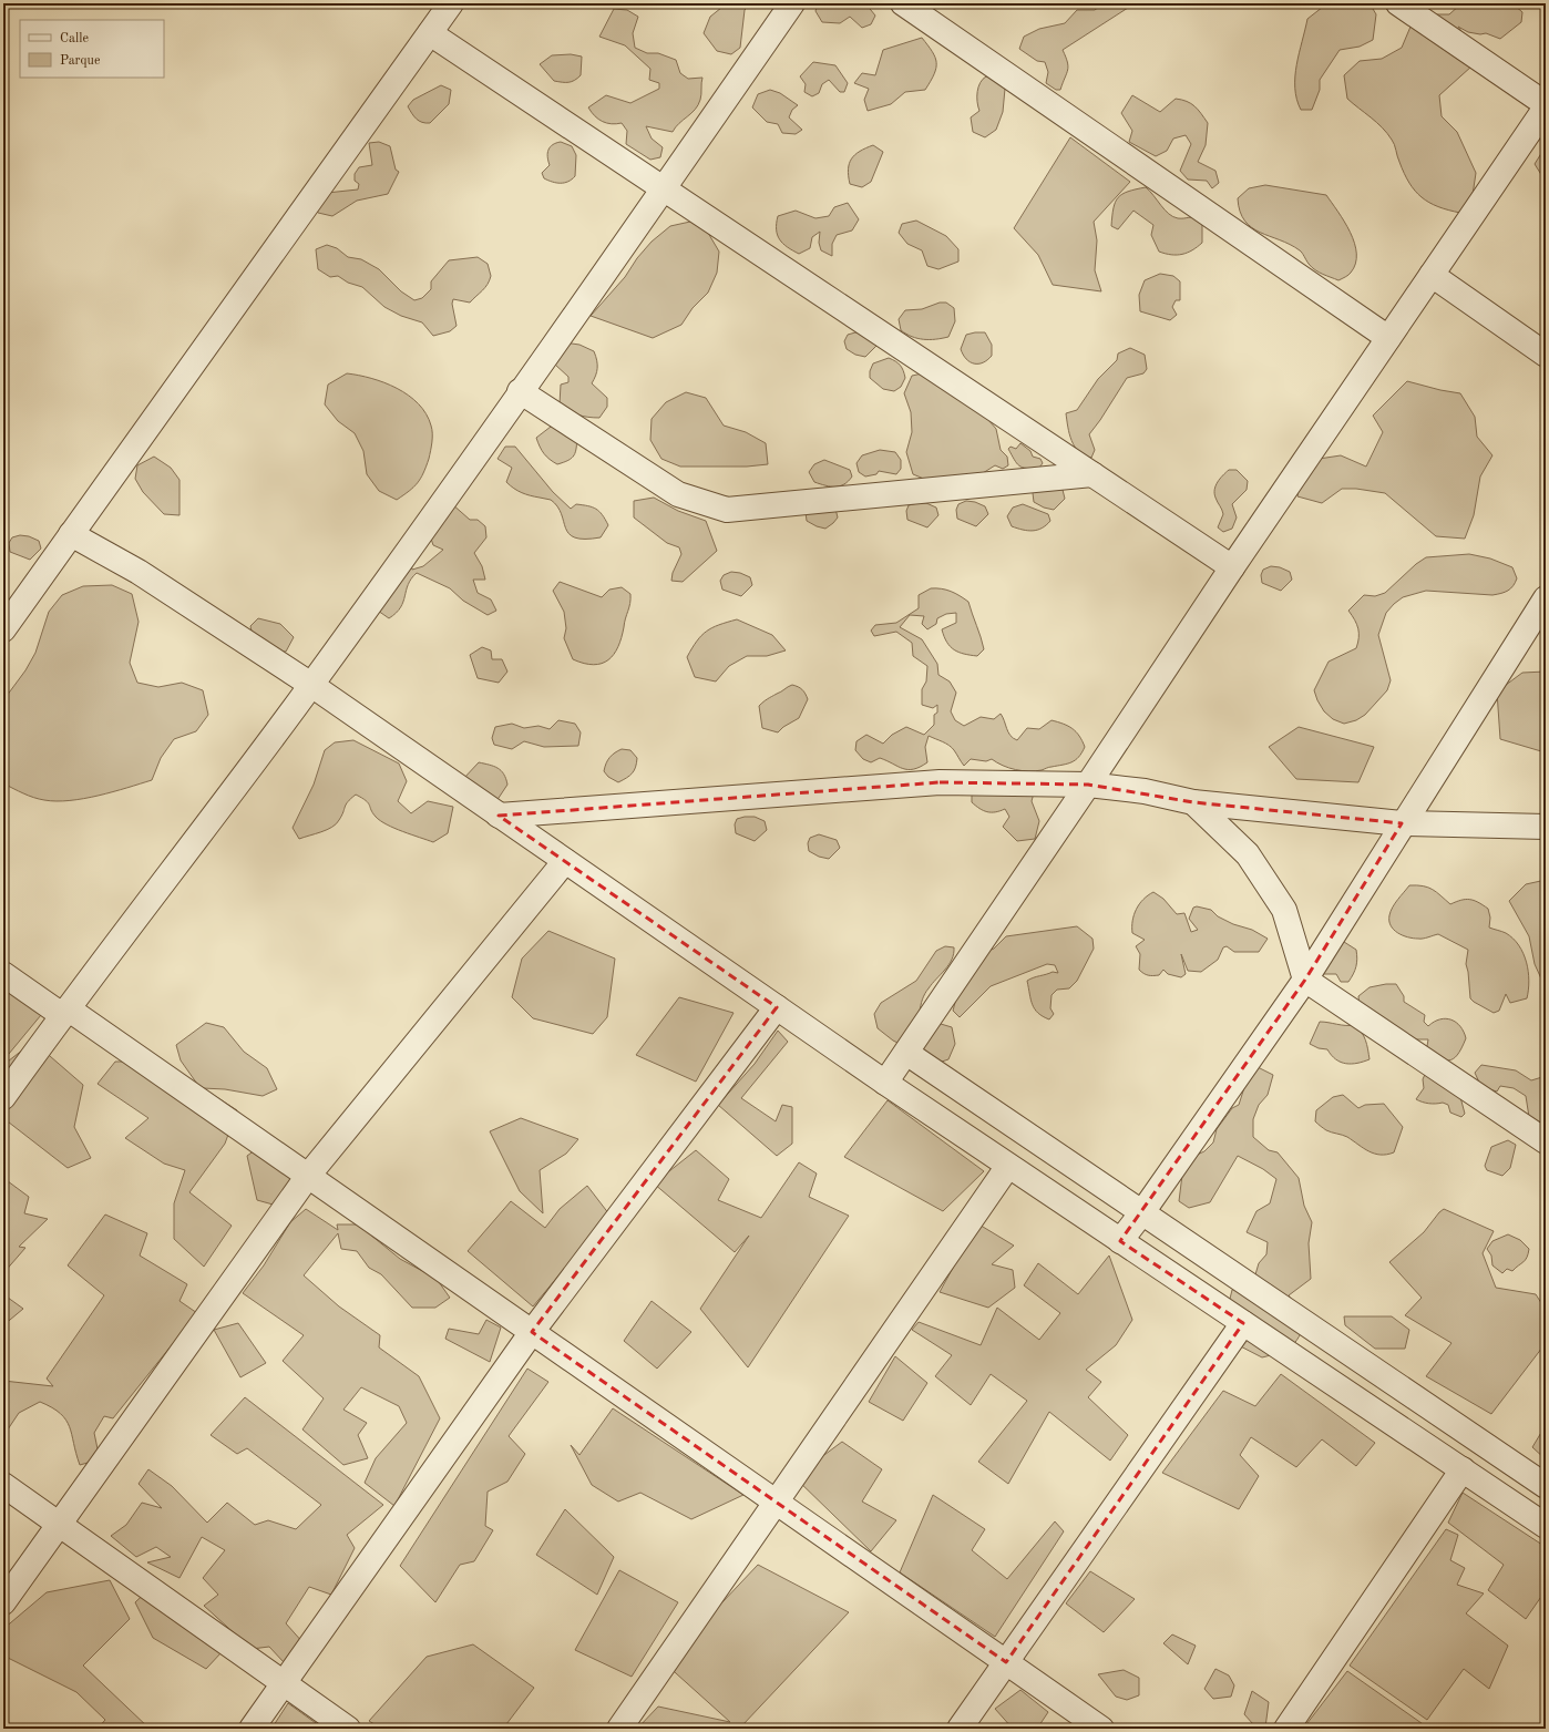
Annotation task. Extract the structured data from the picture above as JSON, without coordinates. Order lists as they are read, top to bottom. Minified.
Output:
{"legend":["Calle","Parque"]}
